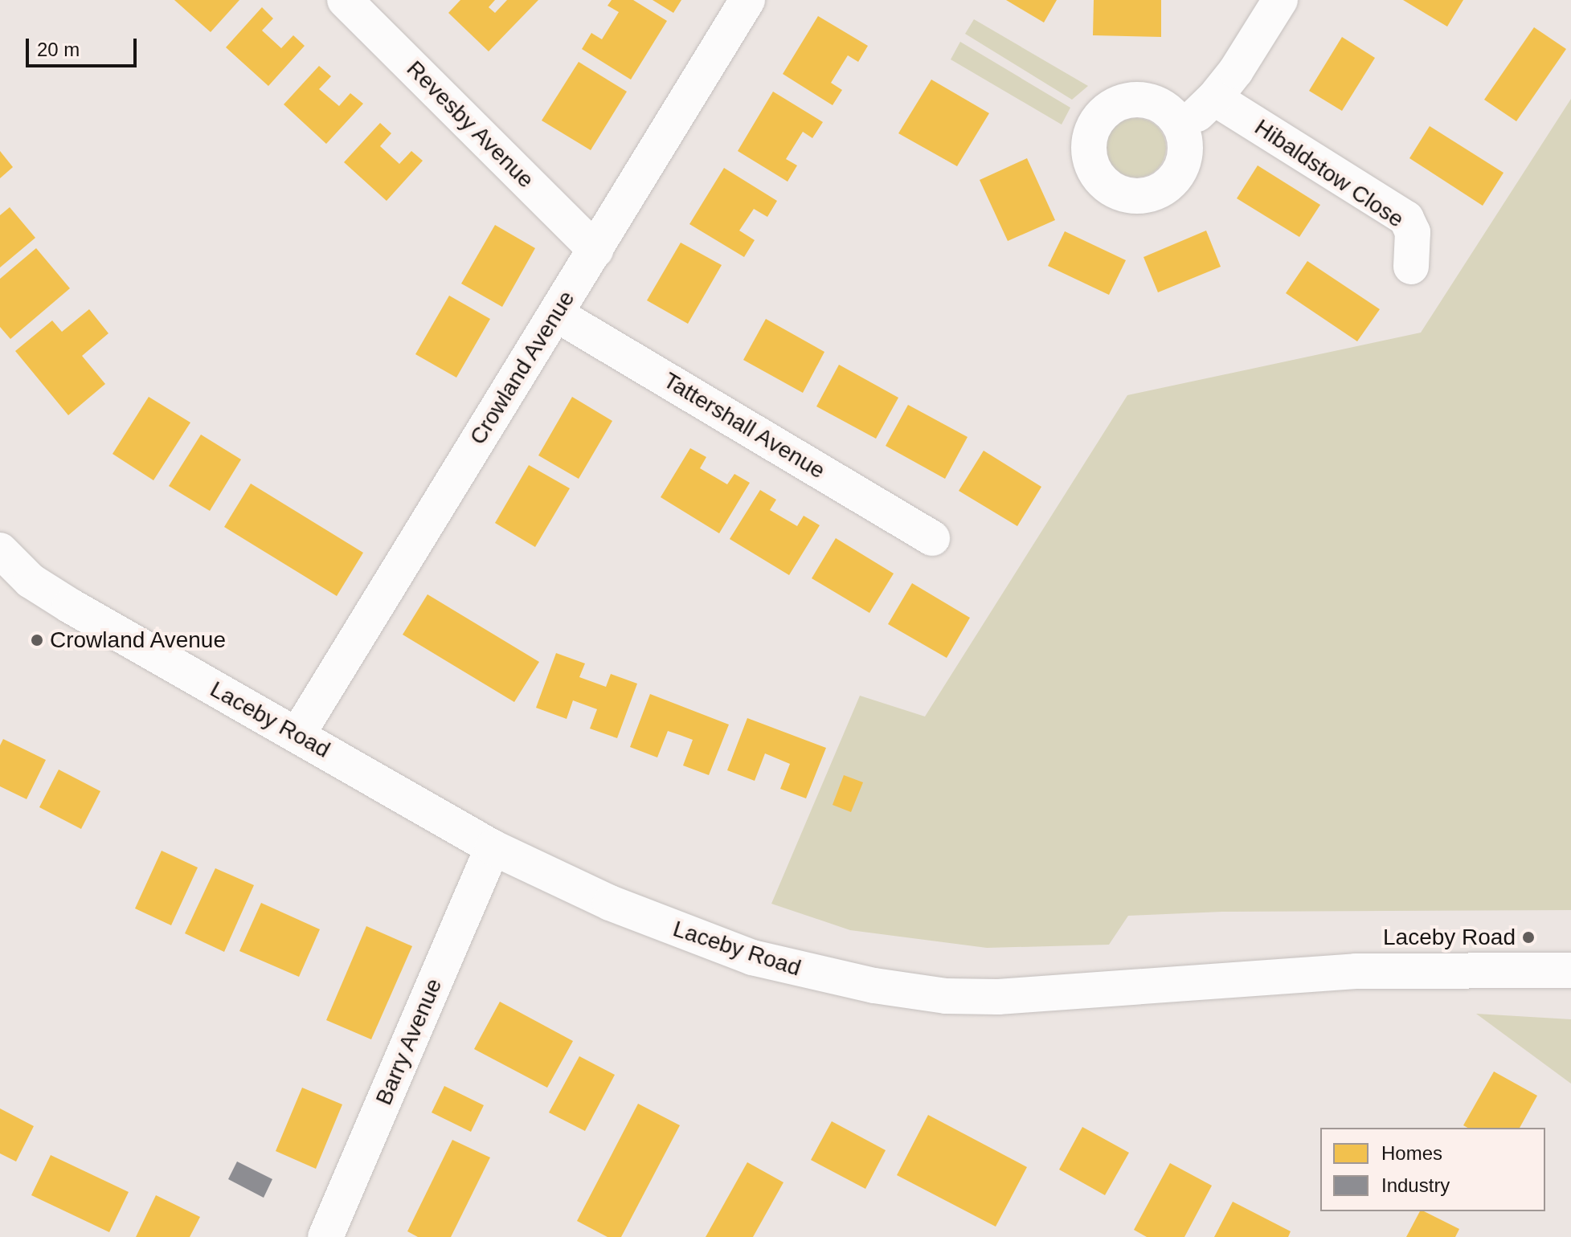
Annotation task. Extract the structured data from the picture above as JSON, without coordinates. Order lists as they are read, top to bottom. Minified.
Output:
{"streets":{"main road":["Revesby Avenue","Hibaldstow Close","Crowland Avenue","Tattershall Avenue","Laceby Road","Barry Avenue"]},"crossings":[["Revesby Avenue","Crowland Avenue"],["Crowland Avenue","Tattershall Avenue"],["Crowland Avenue","Laceby Road"],["Laceby Road","Barry Avenue"]],"places":["Crowland Avenue","Laceby Road"],"legend":["Homes","Industry"],"scale_bar":"20 m"}
